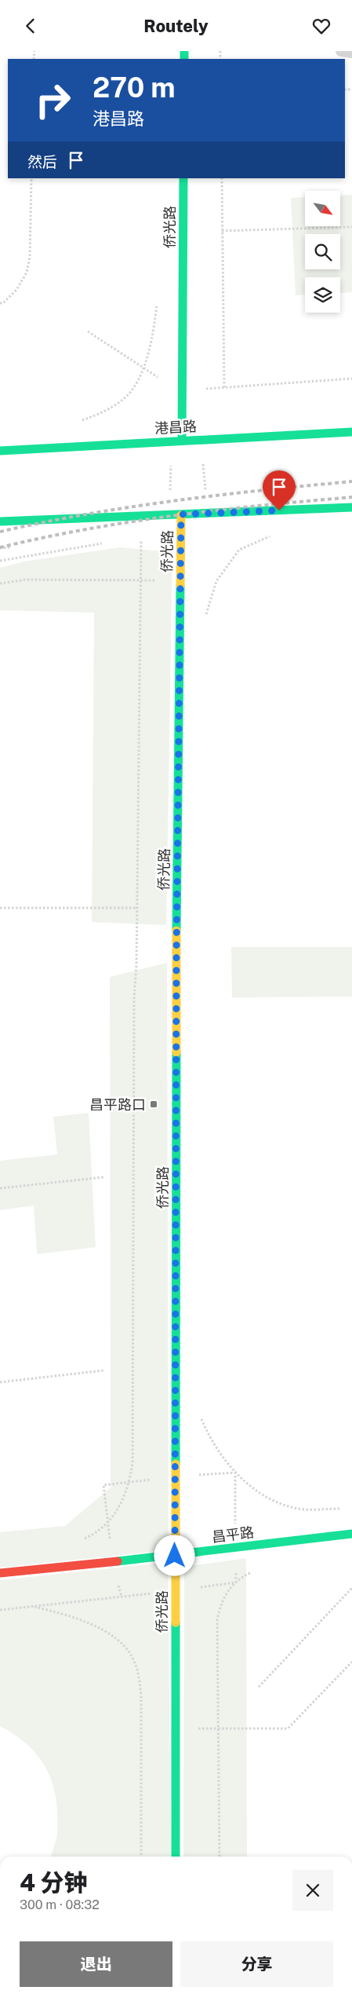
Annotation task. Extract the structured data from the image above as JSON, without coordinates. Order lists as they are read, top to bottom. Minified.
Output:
{"streets":{"street":["侨光路","港昌路","昌平路"]},"crossings":[["侨光路","港昌路"],["侨光路","昌平路"]],"places":{"transit":["昌平路口"]},"north":"bottom right","page":{"header":"Routely","turn":["270 m","港昌路"],"then":"然后","heading":["4 分钟","300 m · 08:32"],"buttons":["退出","分享"]}}
